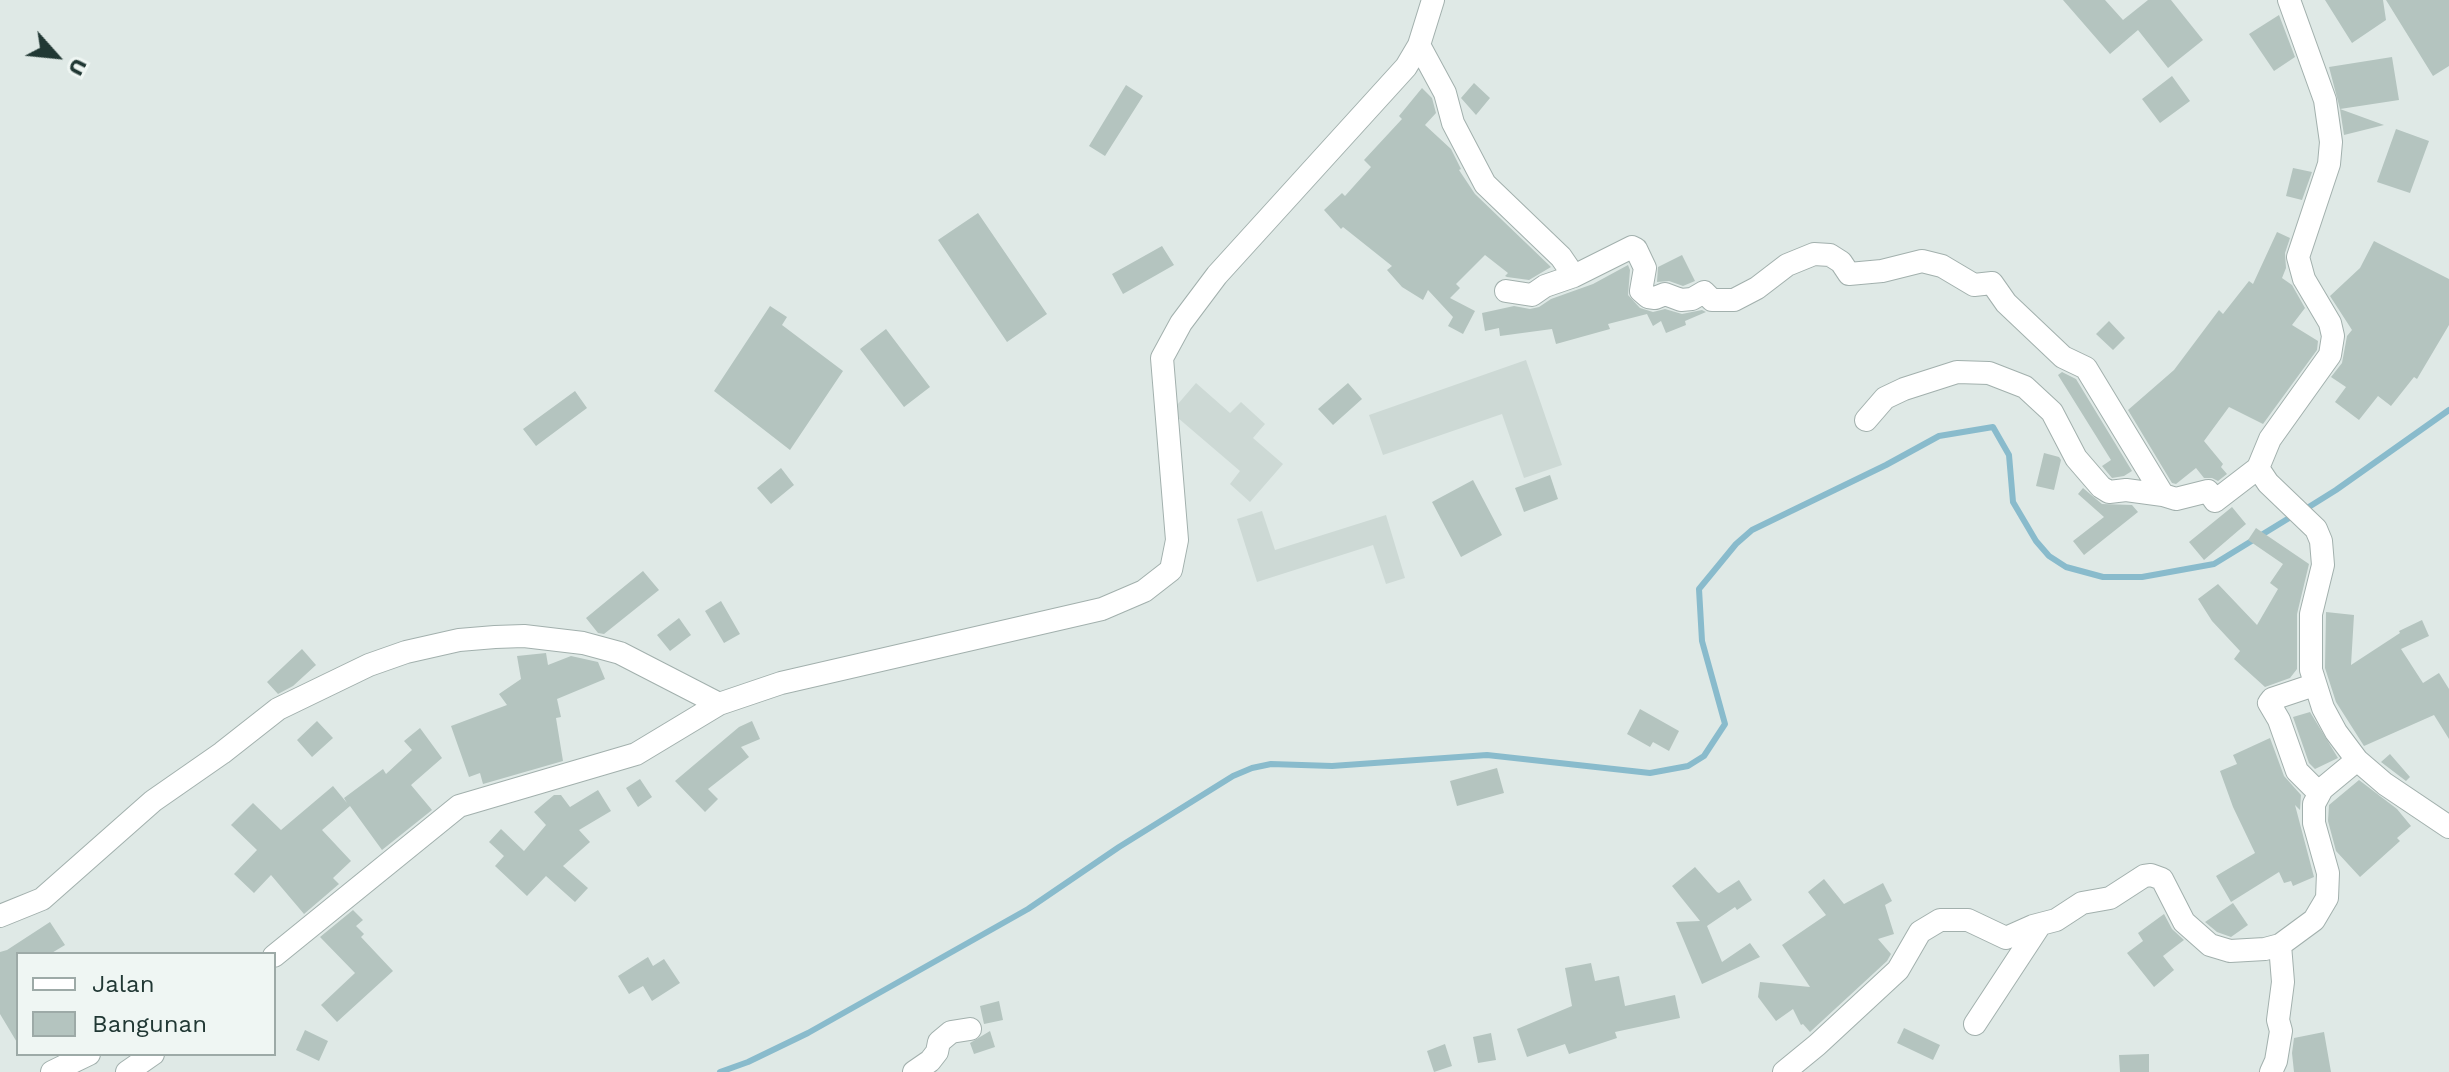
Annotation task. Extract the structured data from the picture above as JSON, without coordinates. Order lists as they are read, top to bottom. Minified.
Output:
{"legend":["Jalan","Bangunan"],"north":"bottom right"}
